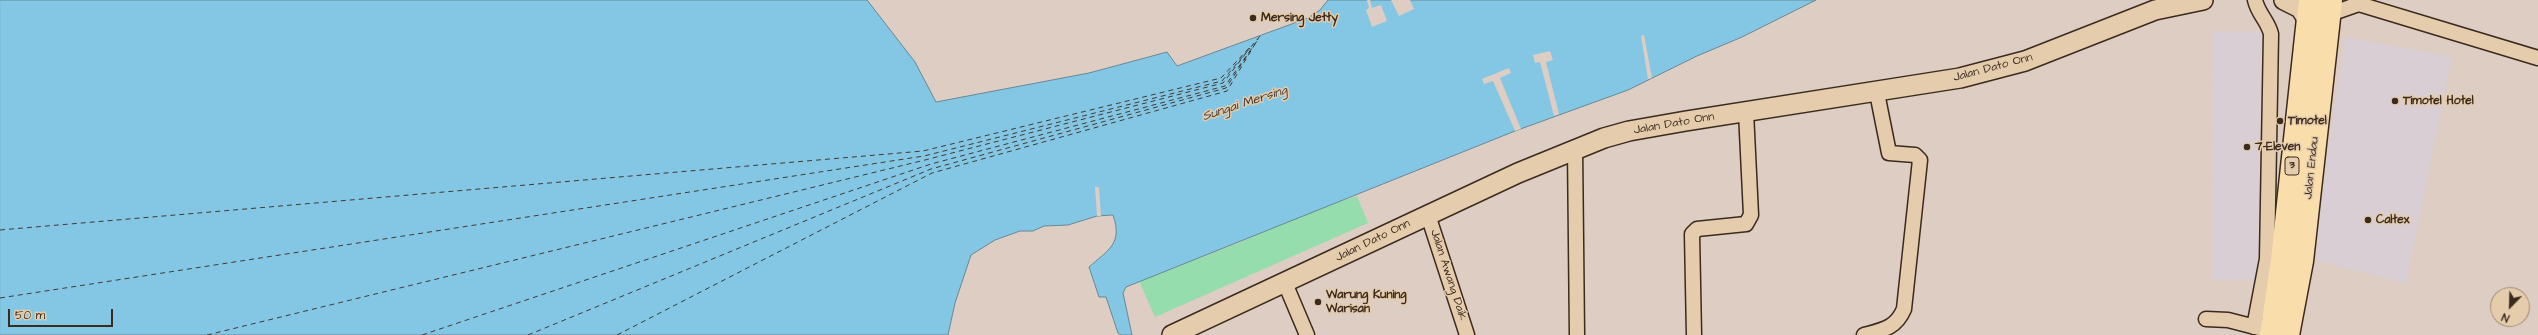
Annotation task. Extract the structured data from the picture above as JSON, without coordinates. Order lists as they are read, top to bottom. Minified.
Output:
{"streets":{"highway":["3","Jalan Endau"],"main road":["Jalan Dato Onn"],"street":["Jalan Awang Daik"]},"crossings":[["Jalan Dato Onn","Jalan Awang Daik"]],"water":["Sungai Mersing"],"places":["Mersing Jetty","Timotel Hotel","Timotel","7-Eleven","Caltex","Warung Kuning Warisan"],"scale_bar":"50 m","north":"bottom left"}
